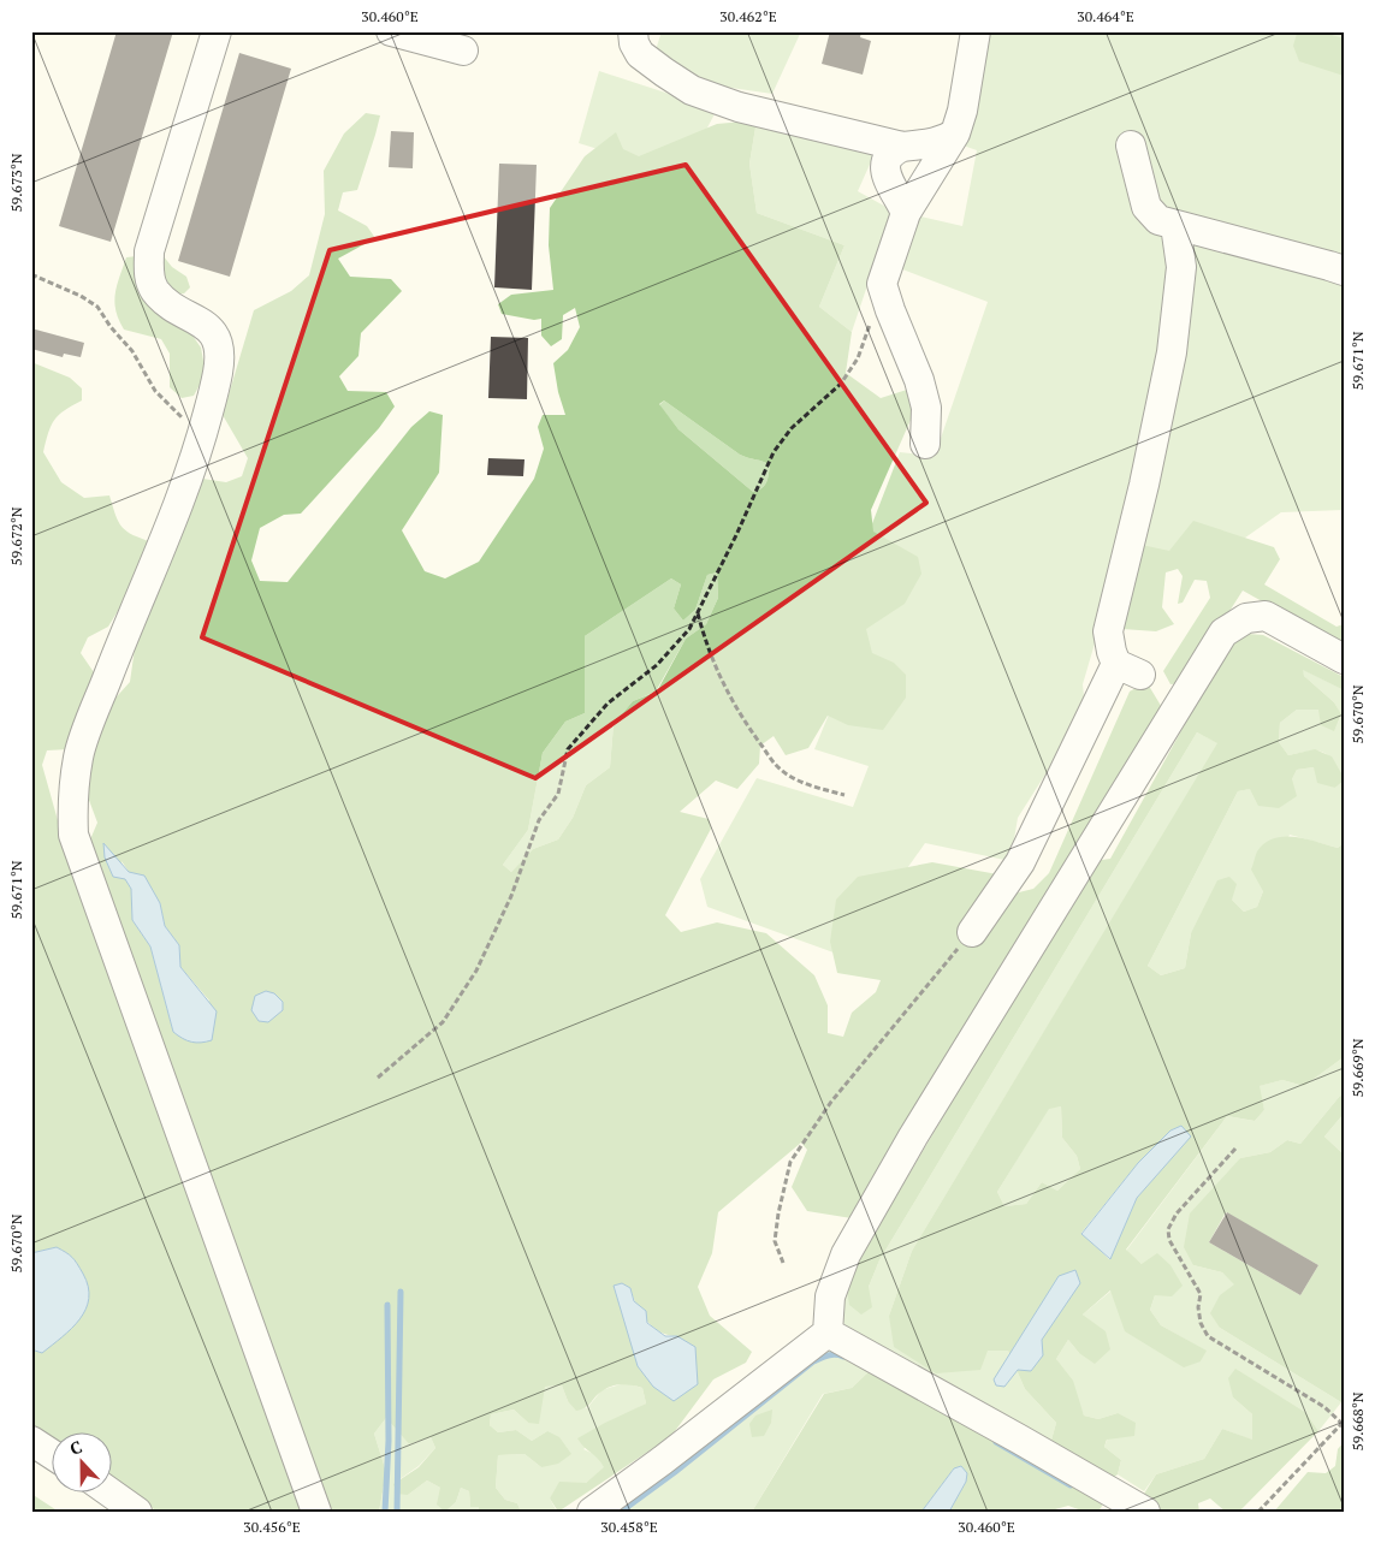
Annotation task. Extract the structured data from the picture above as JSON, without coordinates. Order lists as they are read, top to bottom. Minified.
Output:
{"north":"top","coordinates":["30.460°E","30.462°E","30.464°E","59.673°N","59.671°N","59.672°N","59.670°N","59.669°N","59.668°N","30.456°E","30.458°E"]}
